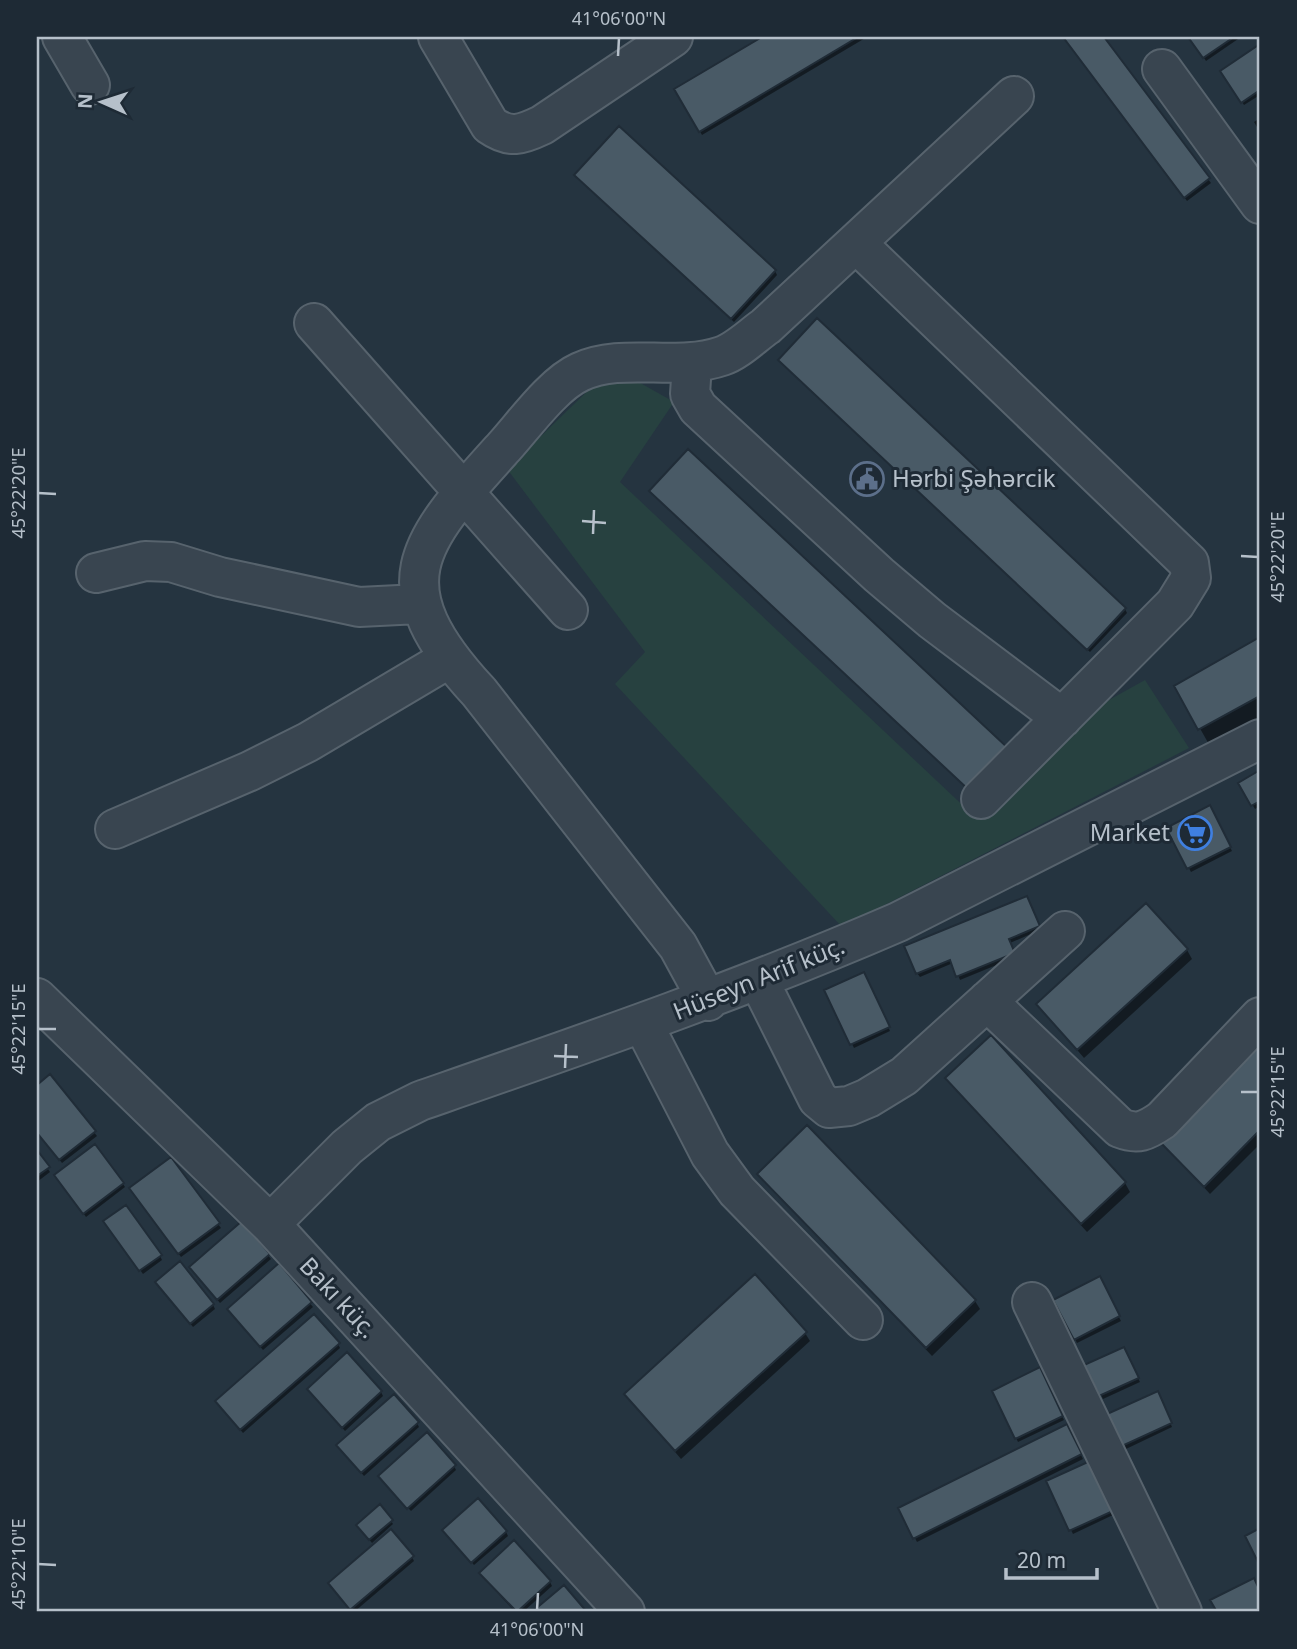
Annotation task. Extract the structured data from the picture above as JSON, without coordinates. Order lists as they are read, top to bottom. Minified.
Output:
{"streets":{"street":["Hüseyn Arif küç.","Bakı küç."]},"crossings":[["Hüseyn Arif küç.","Bakı küç."]],"places":{"public building":["Hərbi Şəhərcik"],"supermarket":["Market"]},"scale_bar":"20 m","north":"left","coordinates":["41°06'00\"N","45°22'20\"E","45°22'15\"E","45°22'10\"E"]}
